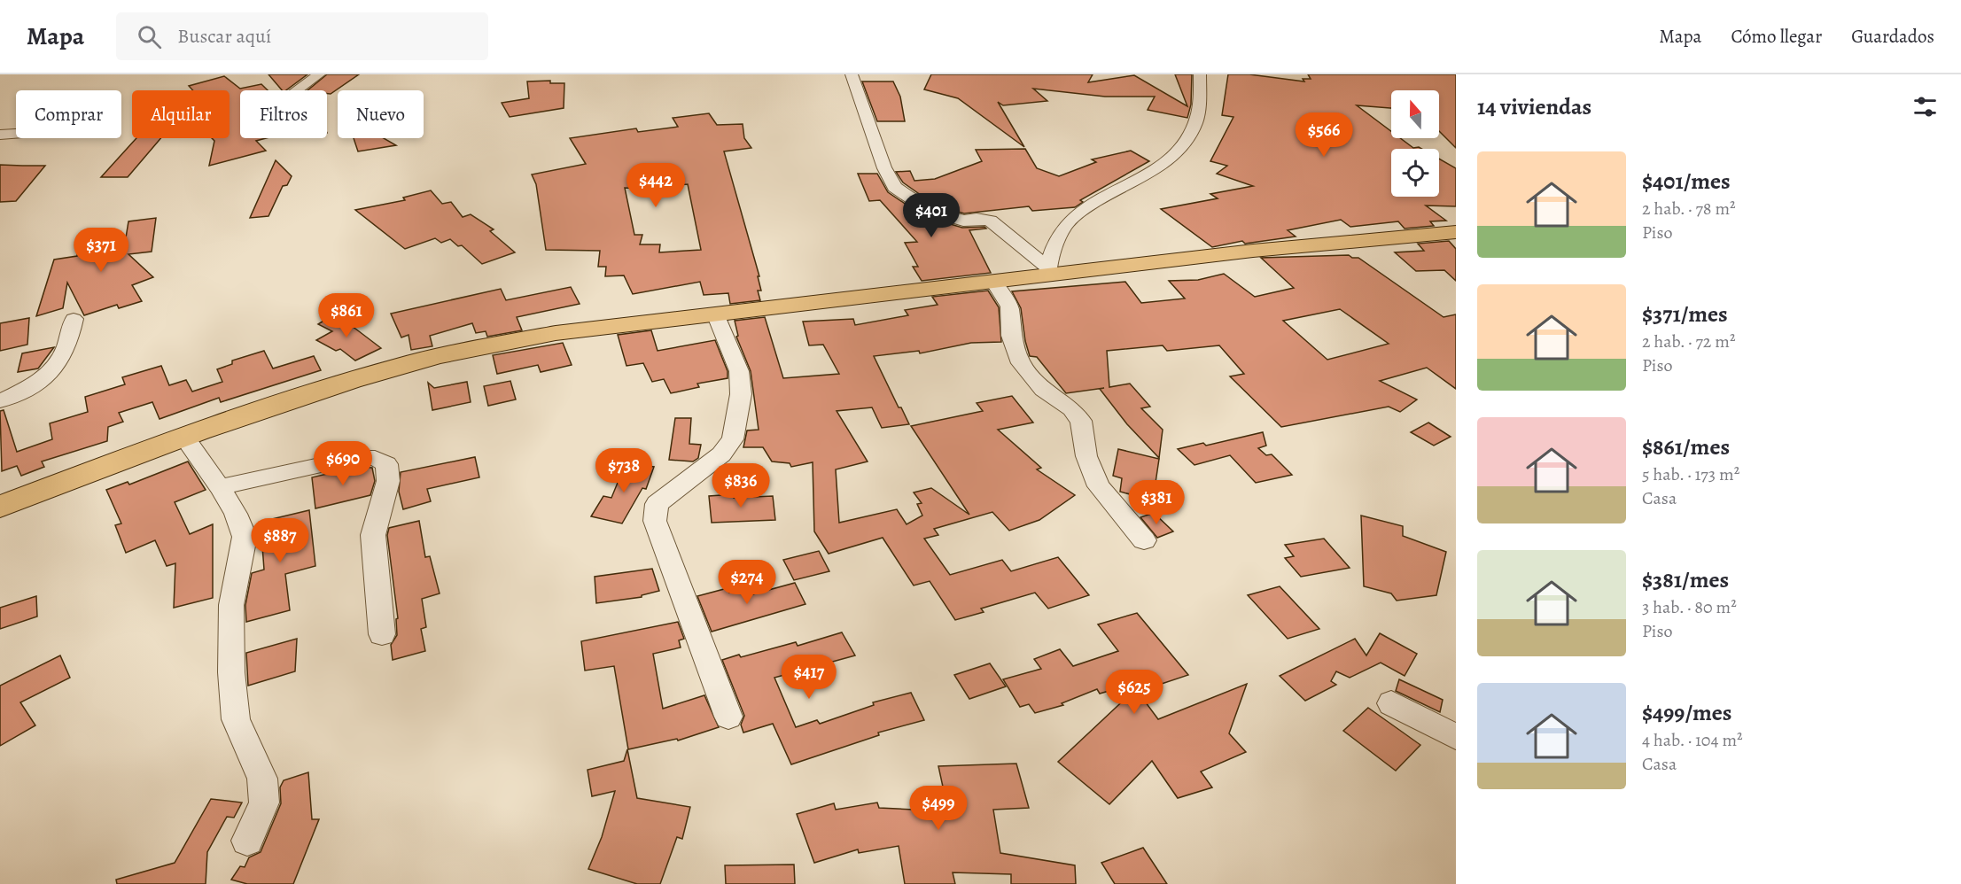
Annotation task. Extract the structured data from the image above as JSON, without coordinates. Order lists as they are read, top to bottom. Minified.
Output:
{"north":"top","page":{"header":"Mapa","search":"Buscar aquí","nav":["Mapa","Cómo llegar","Guardados"],"heading":"14 viviendas","chip":["Comprar","Alquilar","Filtros","Nuevo"],"price":["$566","$442","$401","$371","$861","$690","$738","$836","$381","$887","$274","$417","$625","$499"],"list":[{"name":"$401/mes","note":"2 hab. · 78 m² · Piso"},{"name":"$371/mes","note":"2 hab. · 72 m² · Piso"},{"name":"$861/mes","note":"5 hab. · 173 m² · Casa"},{"name":"$381/mes","note":"3 hab. · 80 m² · Piso"},{"name":"$499/mes","note":"4 hab. · 104 m² · Casa"}]}}
